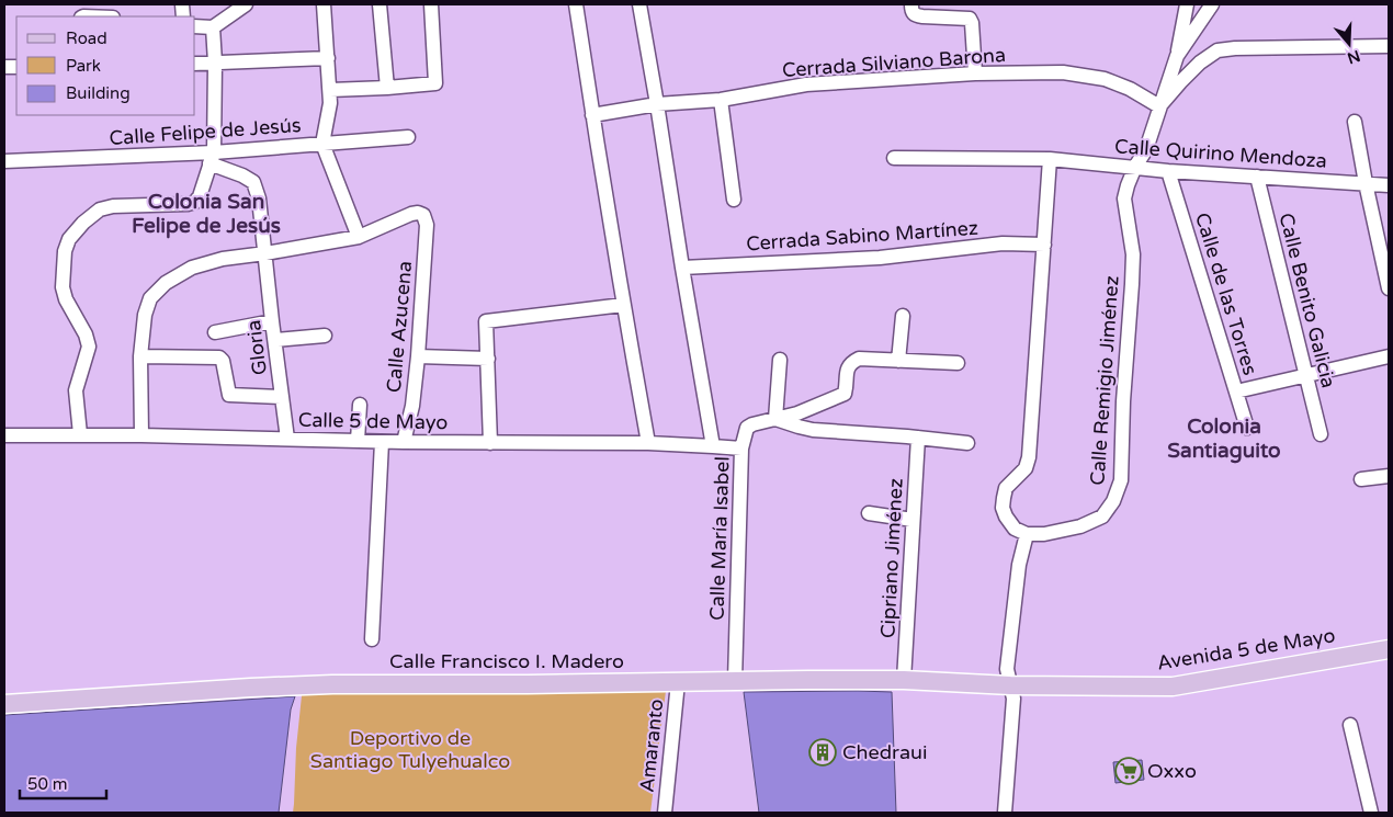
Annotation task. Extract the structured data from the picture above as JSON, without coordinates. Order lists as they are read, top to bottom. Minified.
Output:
{"streets":{"main road":["Avenida 5 de Mayo","Calle Francisco I. Madero"],"street":["Cerrada Silviano Barona","Calle Felipe de Jesús","Calle Quirino Mendoza","Cerrada Sabino Martínez","Calle de las Torres","Calle Benito Galicia","Calle Azucena","Gloria","Calle Remigio Jiménez","Calle 5 de Mayo","Calle María Isabel","Cipriano Jiménez","Amaranto"]},"crossings":[["Cerrada Silviano Barona","Calle Remigio Jiménez"],["Calle Felipe de Jesús","Gloria"],["Calle Quirino Mendoza","Calle de las Torres"],["Calle Quirino Mendoza","Calle Benito Galicia"],["Calle Quirino Mendoza","Calle Remigio Jiménez"],["Calle Azucena","Calle 5 de Mayo"],["Gloria","Calle 5 de Mayo"],["Calle 5 de Mayo","Calle María Isabel"],["Calle María Isabel","Calle Francisco I. Madero"],["Cipriano Jiménez","Calle Francisco I. Madero"],["Avenida 5 de Mayo","Calle Francisco I. Madero"],["Calle Francisco I. Madero","Amaranto"]],"districts":["Colonia San Felipe de Jesús","Colonia Santiaguito"],"parks":["Deportivo de Santiago Tulyehualco"],"places":{"building":["Chedraui"],"supermarket":["Oxxo"]},"legend":["Road","Park","Building"],"scale_bar":"50 m","north":"bottom"}
